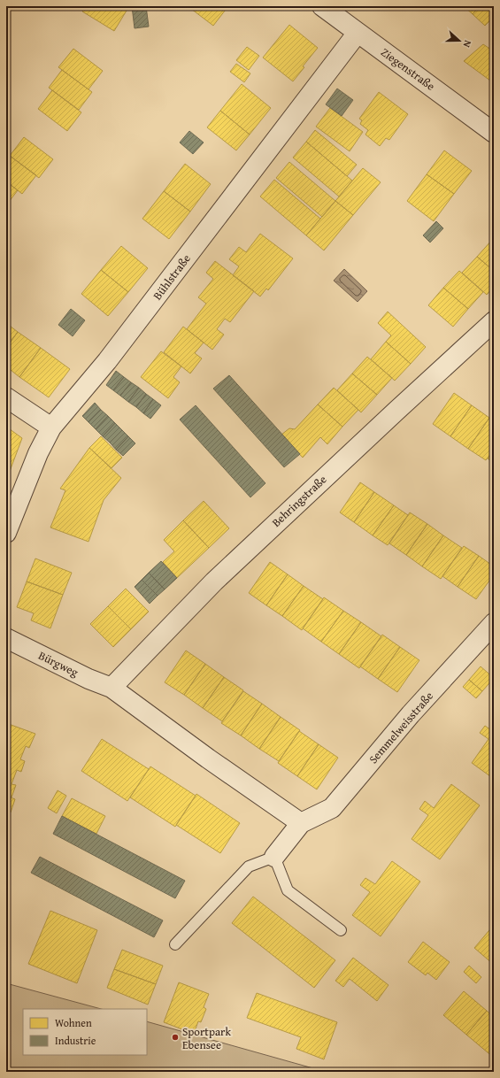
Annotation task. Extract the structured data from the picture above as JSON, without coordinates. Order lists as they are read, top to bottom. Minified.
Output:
{"streets":{"street":["Ziegenstraße","Bühlstraße","Behringstraße","Bürgweg","Semmelweisstraße"]},"crossings":[["Ziegenstraße","Bühlstraße"],["Behringstraße","Bürgweg"]],"places":["Sportpark Ebensee"],"legend":["Wohnen","Industrie"],"north":"right"}
